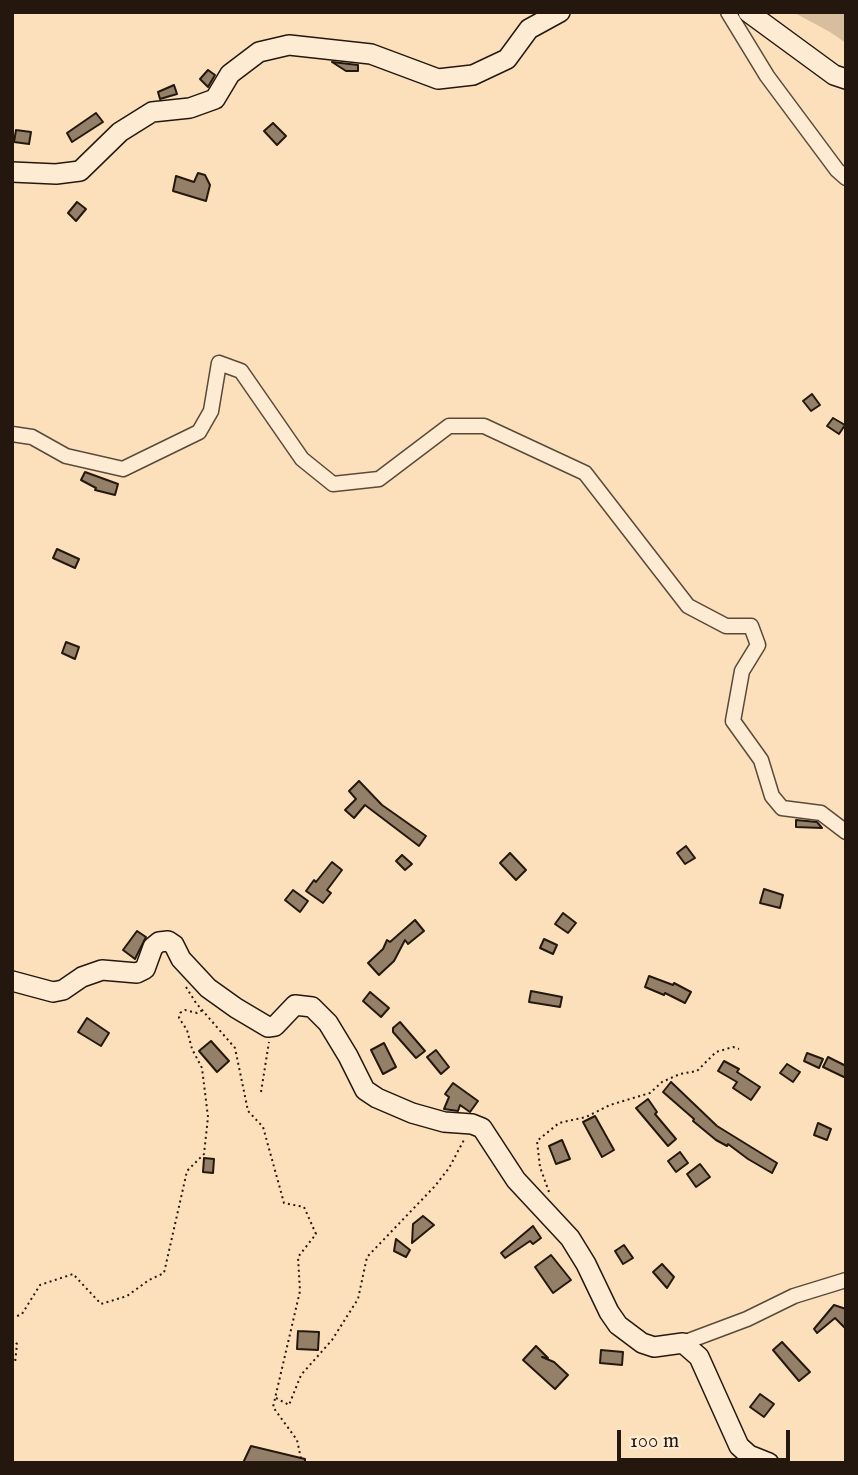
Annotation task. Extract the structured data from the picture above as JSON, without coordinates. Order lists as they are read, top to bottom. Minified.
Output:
{"scale_bar":"100 m"}
